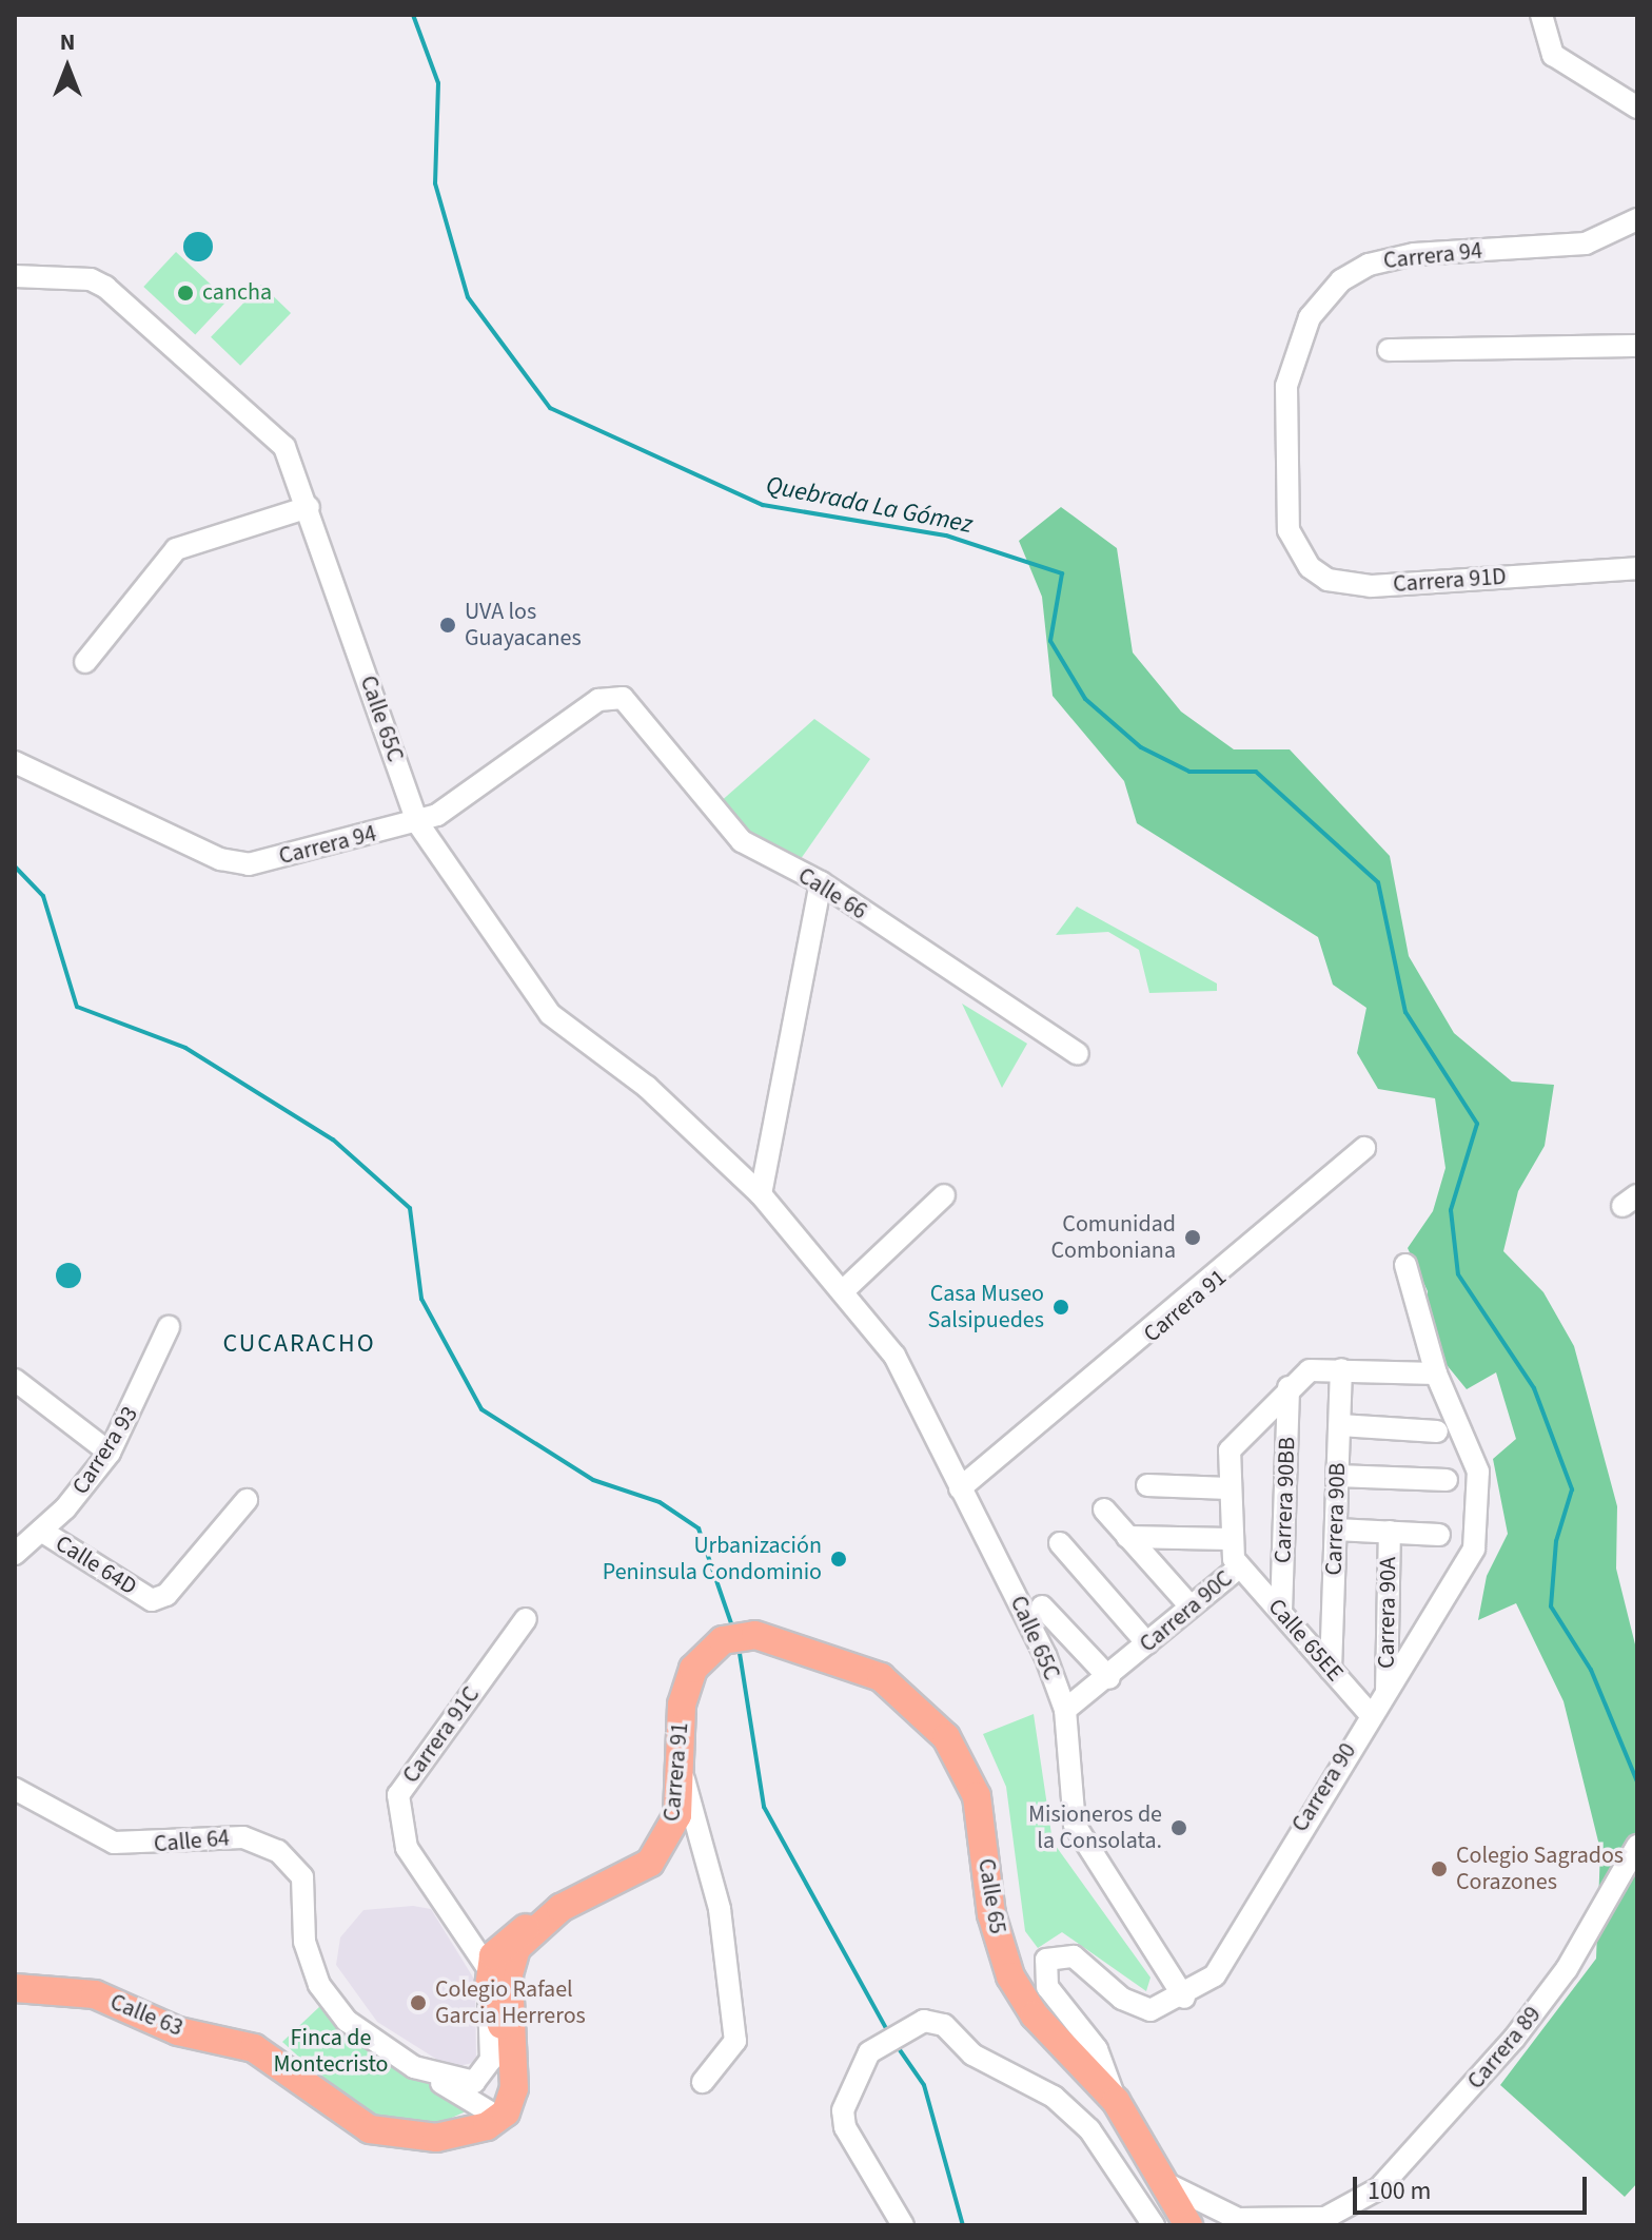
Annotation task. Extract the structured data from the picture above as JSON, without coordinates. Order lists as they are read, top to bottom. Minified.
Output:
{"streets":{"main road":["Carrera 91","Calle 65","Calle 63"],"street":["Carrera 94","Carrera 91D","Calle 65C","Calle 66","Carrera 93","Carrera 90BB","Carrera 90B","Calle 64D","Carrera 90C","Carrera 90A","Calle 65EE","Carrera 91C","Carrera 90","Calle 64","Carrera 89"]},"crossings":[["Carrera 94","Carrera 91D"],["Carrera 94","Calle 65C"],["Carrera 94","Calle 66"],["Calle 65C","Carrera 91"],["Calle 65C","Carrera 90C"],["Calle 65C","Carrera 90"],["Carrera 91","Carrera 91C"],["Carrera 91","Calle 65"],["Carrera 93","Calle 64D"],["Carrera 90BB","Carrera 90C"],["Carrera 90BB","Calle 65EE"],["Carrera 90B","Carrera 90C"],["Carrera 90B","Calle 65EE"],["Carrera 90C","Calle 65EE"],["Carrera 90A","Carrera 90"],["Calle 65EE","Carrera 90"],["Carrera 91C","Calle 64"],["Carrera 90","Calle 65"]],"districts":["CUCARACHO"],"water":["Quebrada La Gómez"],"parks":["Finca de Montecristo"],"places":["cancha","UVA los Guayacanes","Comunidad Comboniana","Casa Museo Salsipuedes","Urbanización Peninsula Condominio","Misioneros de la Consolata.","Colegio Sagrados Corazones","Colegio Rafael Garcia Herreros"],"scale_bar":"100 m","north":"top"}
